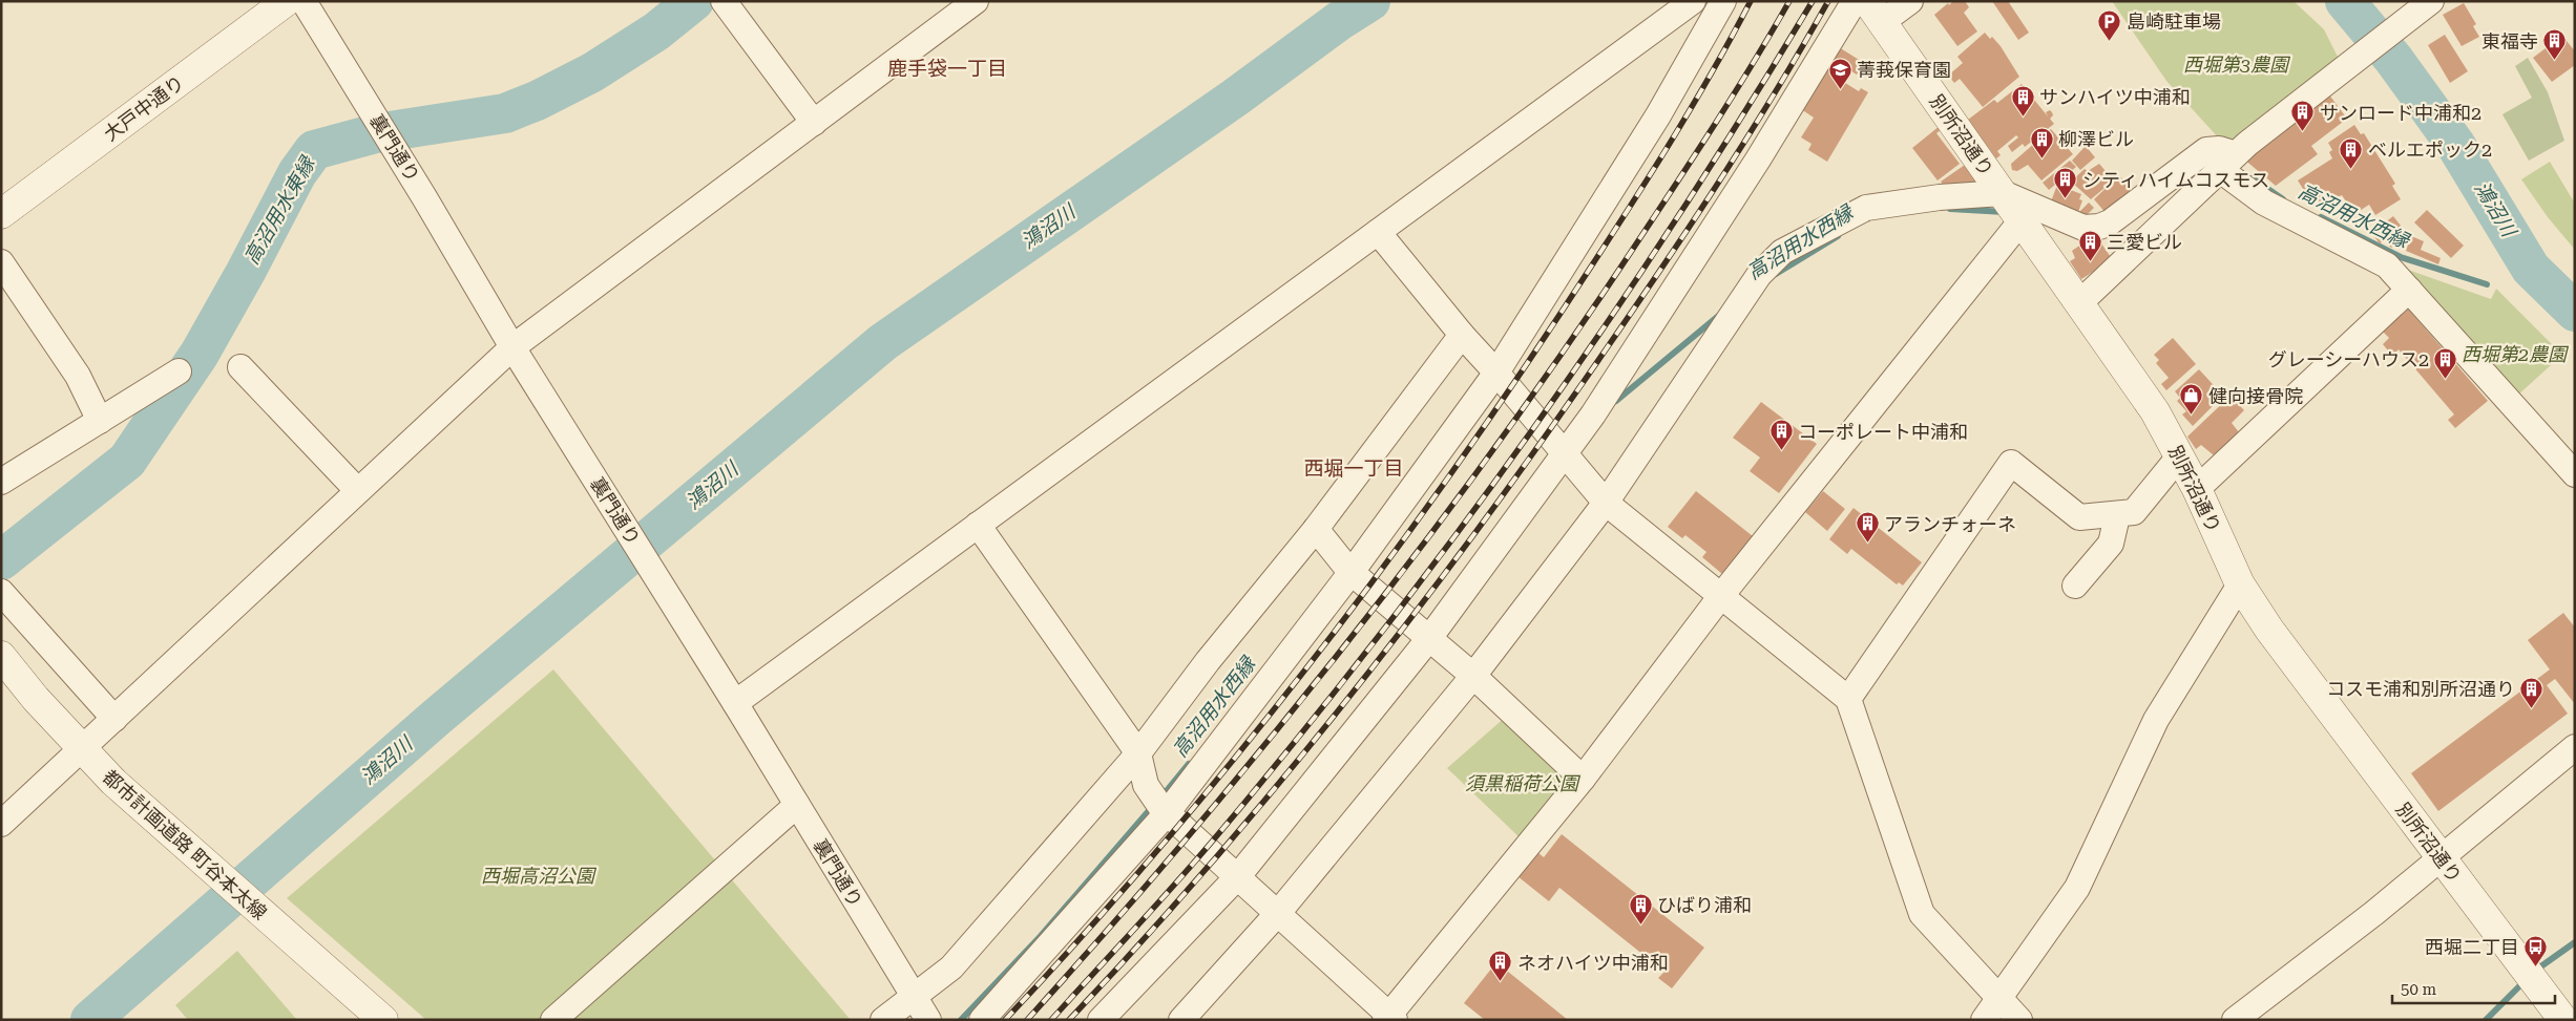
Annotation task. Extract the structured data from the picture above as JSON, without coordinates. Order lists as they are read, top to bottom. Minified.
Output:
{"streets":{"street":["大戸中通り","別所沼通り","裏門通り","都市計画道路 町谷本太線"]},"districts":["鹿手袋一丁目","西堀一丁目"],"water":["鴻沼川","高沼用水東縁","高沼用水西縁"],"parks":["西堀第3農園","西堀第2農園","須黒稲荷公園","西堀高沼公園"],"places":{"parking":["島崎駐車場"],"building":["東福寺","サンハイツ中浦和","サンロード中浦和2","柳澤ビル","ベルエポック2","シティハイムコスモス","三愛ビル","グレーシーハウス2","コーポレート中浦和","アランチォーネ","コスモ浦和別所沼通り","ひばり浦和","ネオハイツ中浦和"],"school or university":["菁莪保育園"],"shop":["健向接骨院"],"bus stop":["西堀二丁目"]},"scale_bar":"50 m"}
